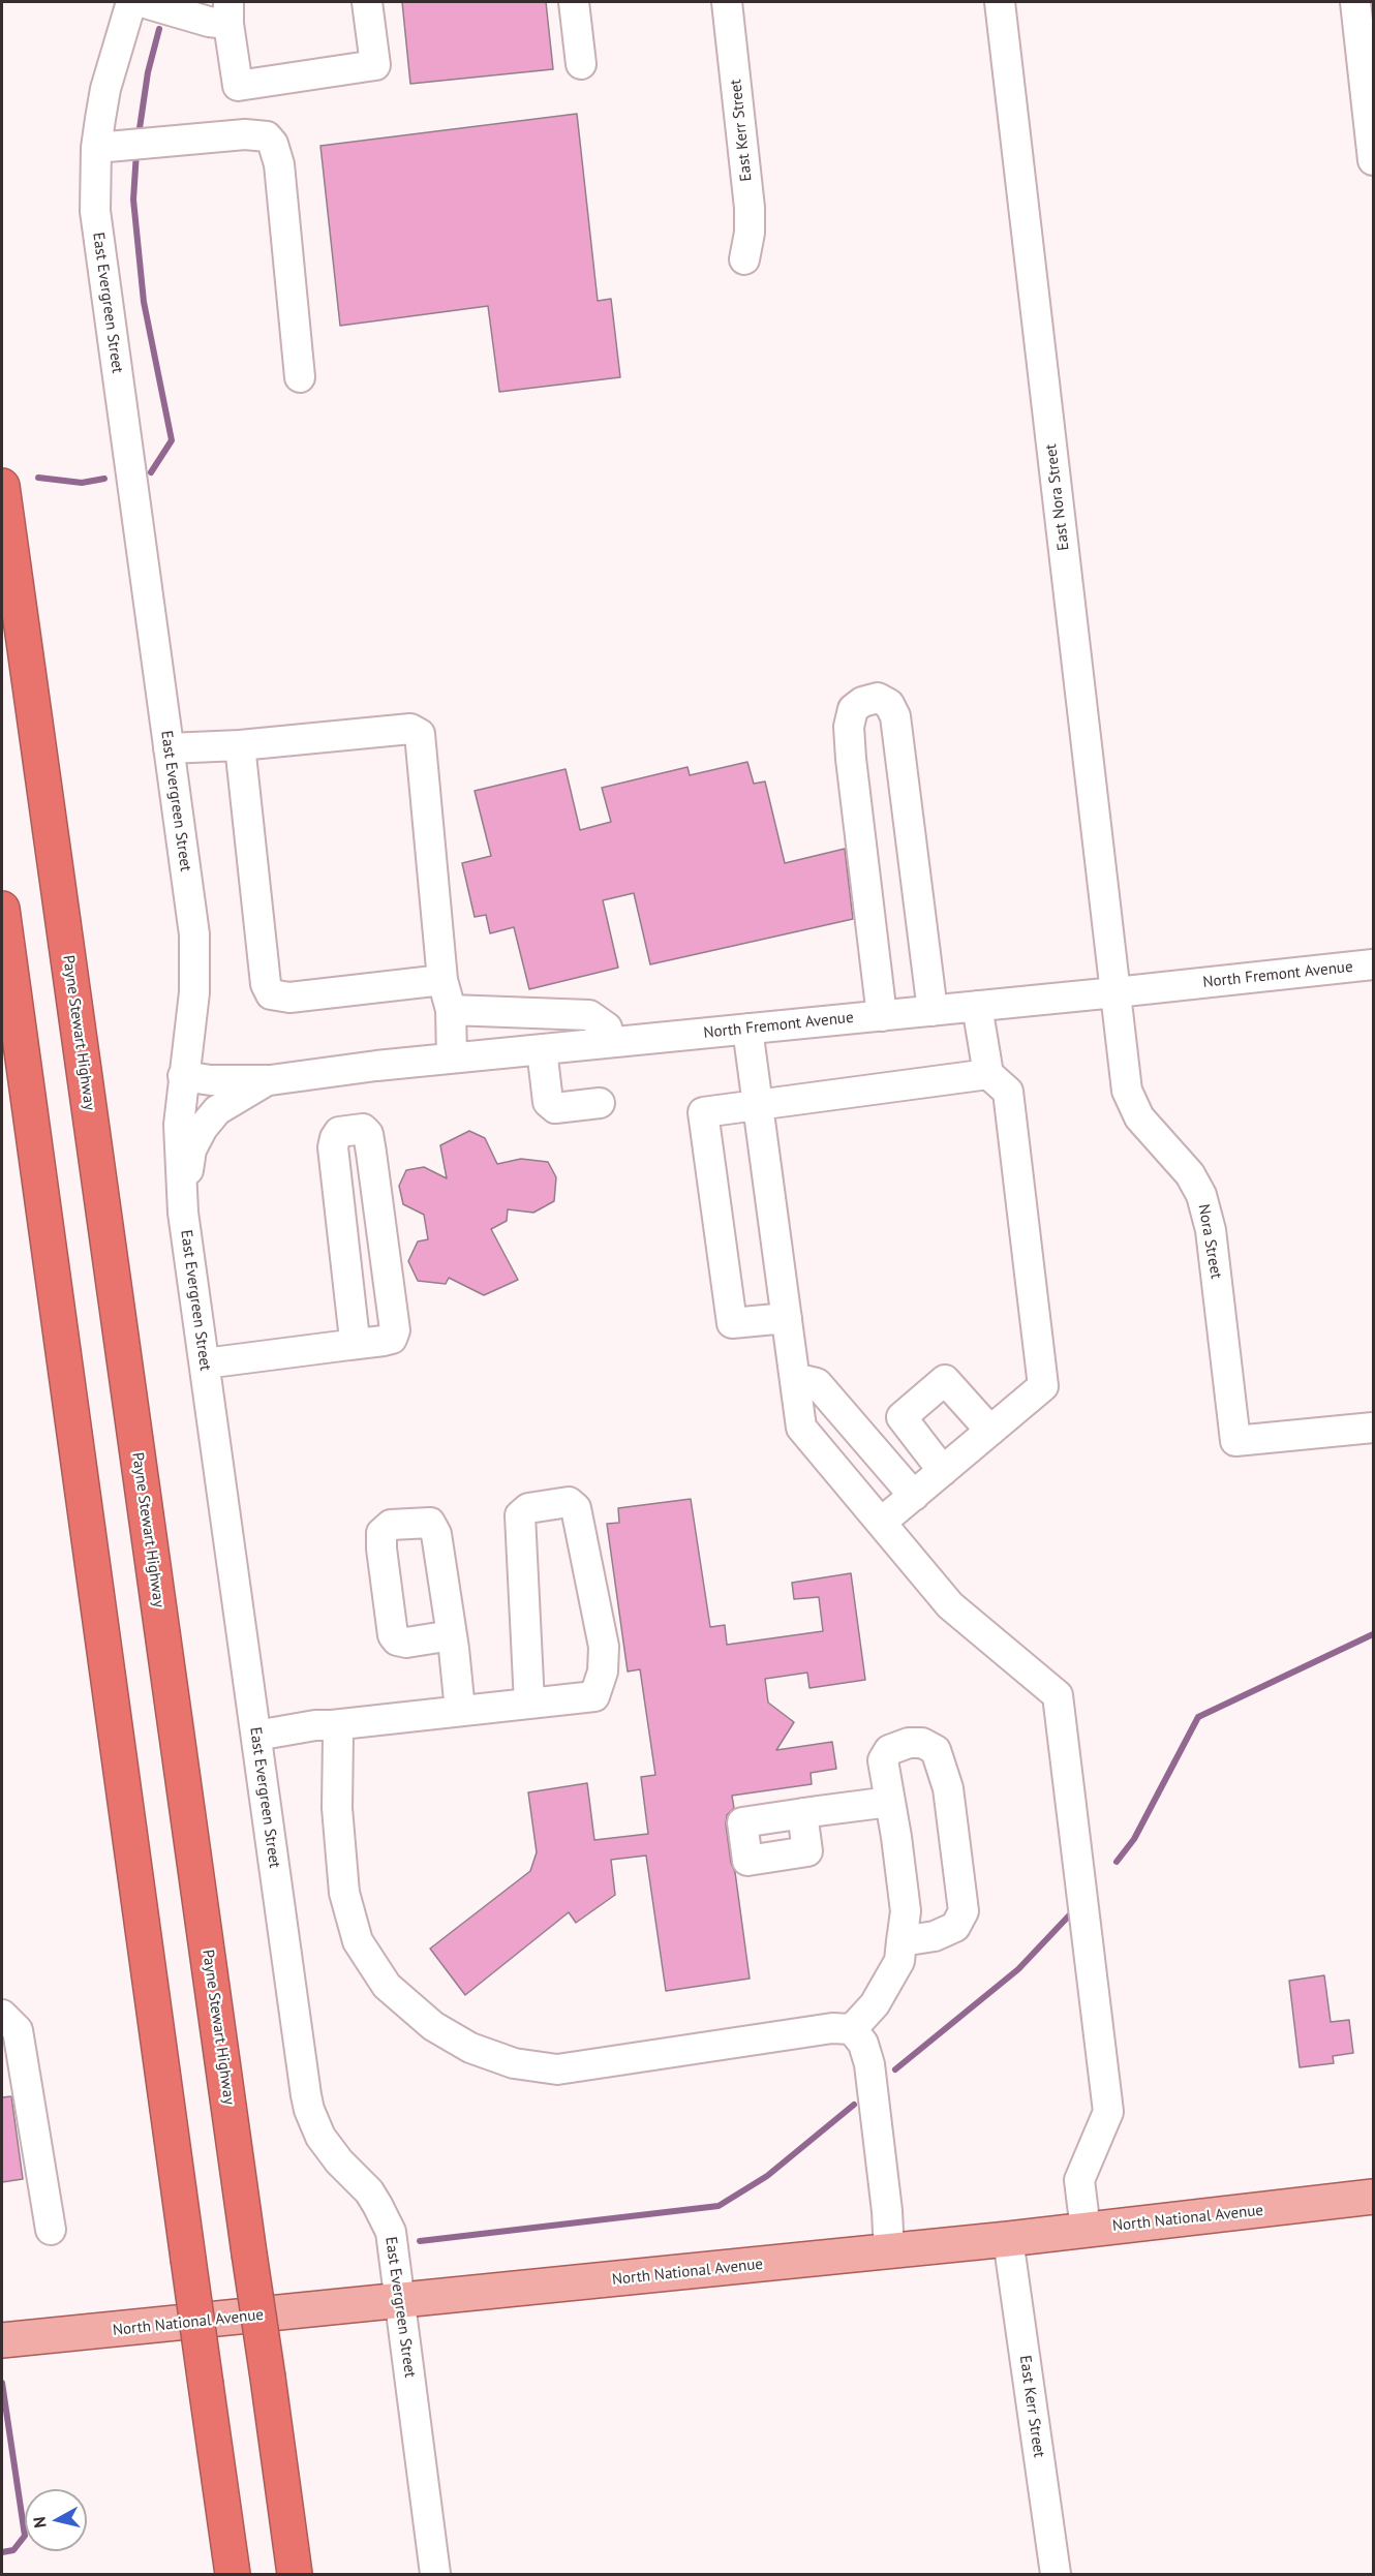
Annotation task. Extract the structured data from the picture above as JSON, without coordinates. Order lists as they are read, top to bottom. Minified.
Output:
{"streets":{"highway":["Payne Stewart Highway"],"main road":["North National Avenue"],"street":["East Kerr Street","East Evergreen Street","East Nora Street","North Fremont Avenue","Nora Street"]},"crossings":[["East Kerr Street","North National Avenue"],["East Evergreen Street","North Fremont Avenue"],["East Evergreen Street","North National Avenue"],["East Nora Street","North Fremont Avenue"],["East Nora Street","Nora Street"],["North Fremont Avenue","Nora Street"]],"north":"left"}
